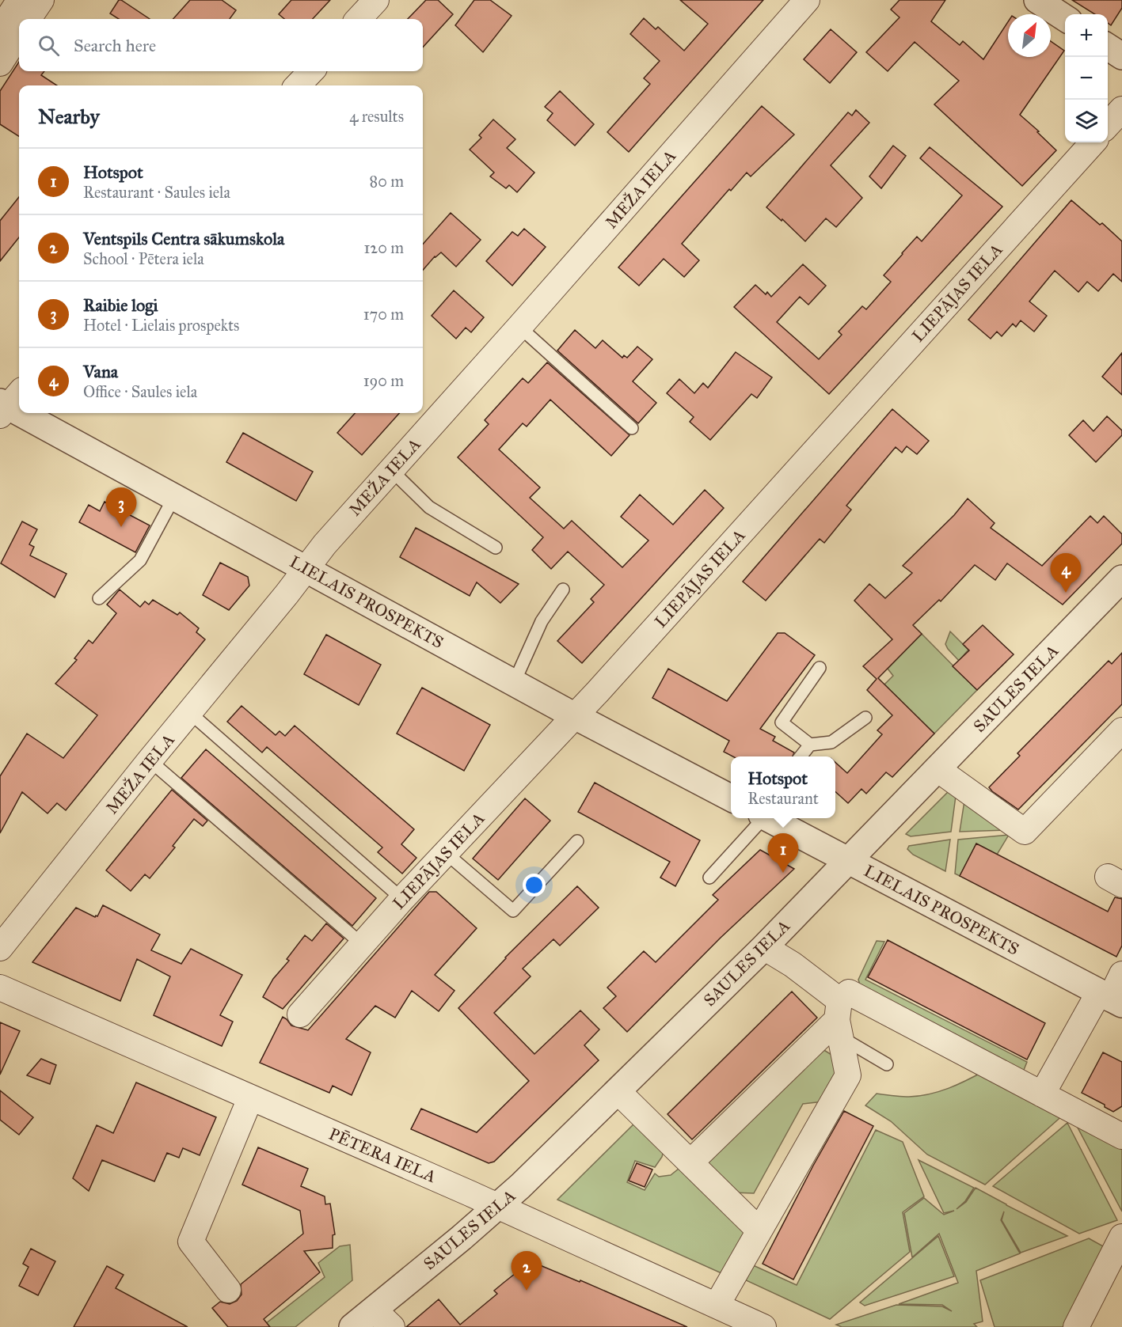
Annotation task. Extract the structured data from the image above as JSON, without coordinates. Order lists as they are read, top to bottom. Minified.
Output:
{"streets":{"street":["MEŽA IELA","LIEPĀJAS IELA","LIELAIS PROSPEKTS","SAULES IELA","PĒTERA IELA"]},"crossings":[["MEŽA IELA","LIELAIS PROSPEKTS"],["LIEPĀJAS IELA","LIELAIS PROSPEKTS"],["LIELAIS PROSPEKTS","SAULES IELA"],["SAULES IELA","PĒTERA IELA"]],"north":"top right","page":{"map_buttons":["+","−"],"search":"Search here","heading":["Nearby","4 results"],"list":[{"mark":"1","name":"Hotspot","note":"Restaurant · Saules iela","value":"80 m"},{"mark":"2","name":"Ventspils Centra sākumskola","note":"School · Pētera iela","value":"120 m"},{"mark":"3","name":"Raibie logi","note":"Hotel · Lielais prospekts","value":"170 m"},{"mark":"4","name":"Vana","note":"Office · Saules iela","value":"190 m"}],"pins":["3","4","1","2"],"popup":["Hotspot","Restaurant"]}}
